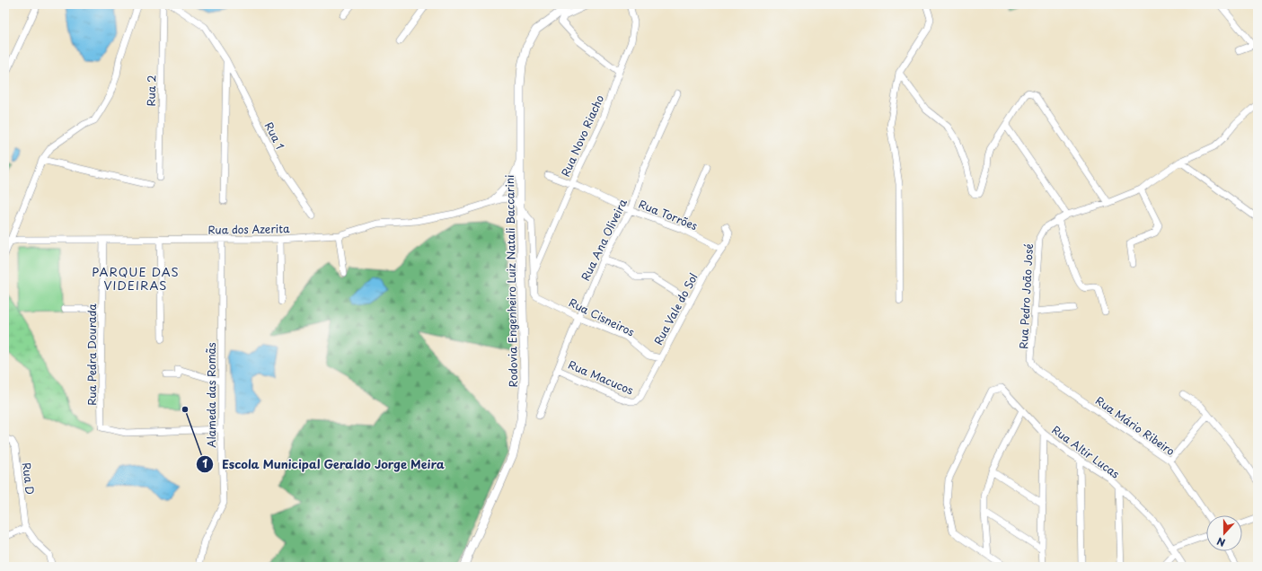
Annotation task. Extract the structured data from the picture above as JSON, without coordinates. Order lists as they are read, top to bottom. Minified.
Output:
{"streets":{"main road":["Rodovia Engenheiro Luiz Natali Baccarini"],"street":["Rua 2","Rua 1","Rua Novo Riacho","Rua Torrões","Rua dos Azerita","Rua Ana Oliveira","Rua Pedro João José","Rua Vale do Sol","Rua Cisneiros","Rua Pedra Dourada","Rua Macucos","Alameda das Romãs","Rua Mário Ribeiro","Rua Altir Lucas","Rua D"]},"crossings":[["Rua Novo Riacho","Rua Torrões"],["Rua Novo Riacho","Rua Cisneiros"],["Rua Torrões","Rua Ana Oliveira"],["Rua Torrões","Rua Vale do Sol"],["Rua dos Azerita","Rodovia Engenheiro Luiz Natali Baccarini"],["Rua dos Azerita","Rua Pedra Dourada"],["Rua dos Azerita","Alameda das Romãs"],["Rua Ana Oliveira","Rua Cisneiros"],["Rua Ana Oliveira","Rua Macucos"],["Rua Pedro João José","Rua Mário Ribeiro"],["Rua Vale do Sol","Rua Cisneiros"],["Rua Vale do Sol","Rua Macucos"],["Rua Pedra Dourada","Alameda das Romãs"]],"districts":["PARQUE DAS VIDEIRAS"],"places":["Escola Municipal Geraldo Jorge Meira"],"north":"bottom"}
